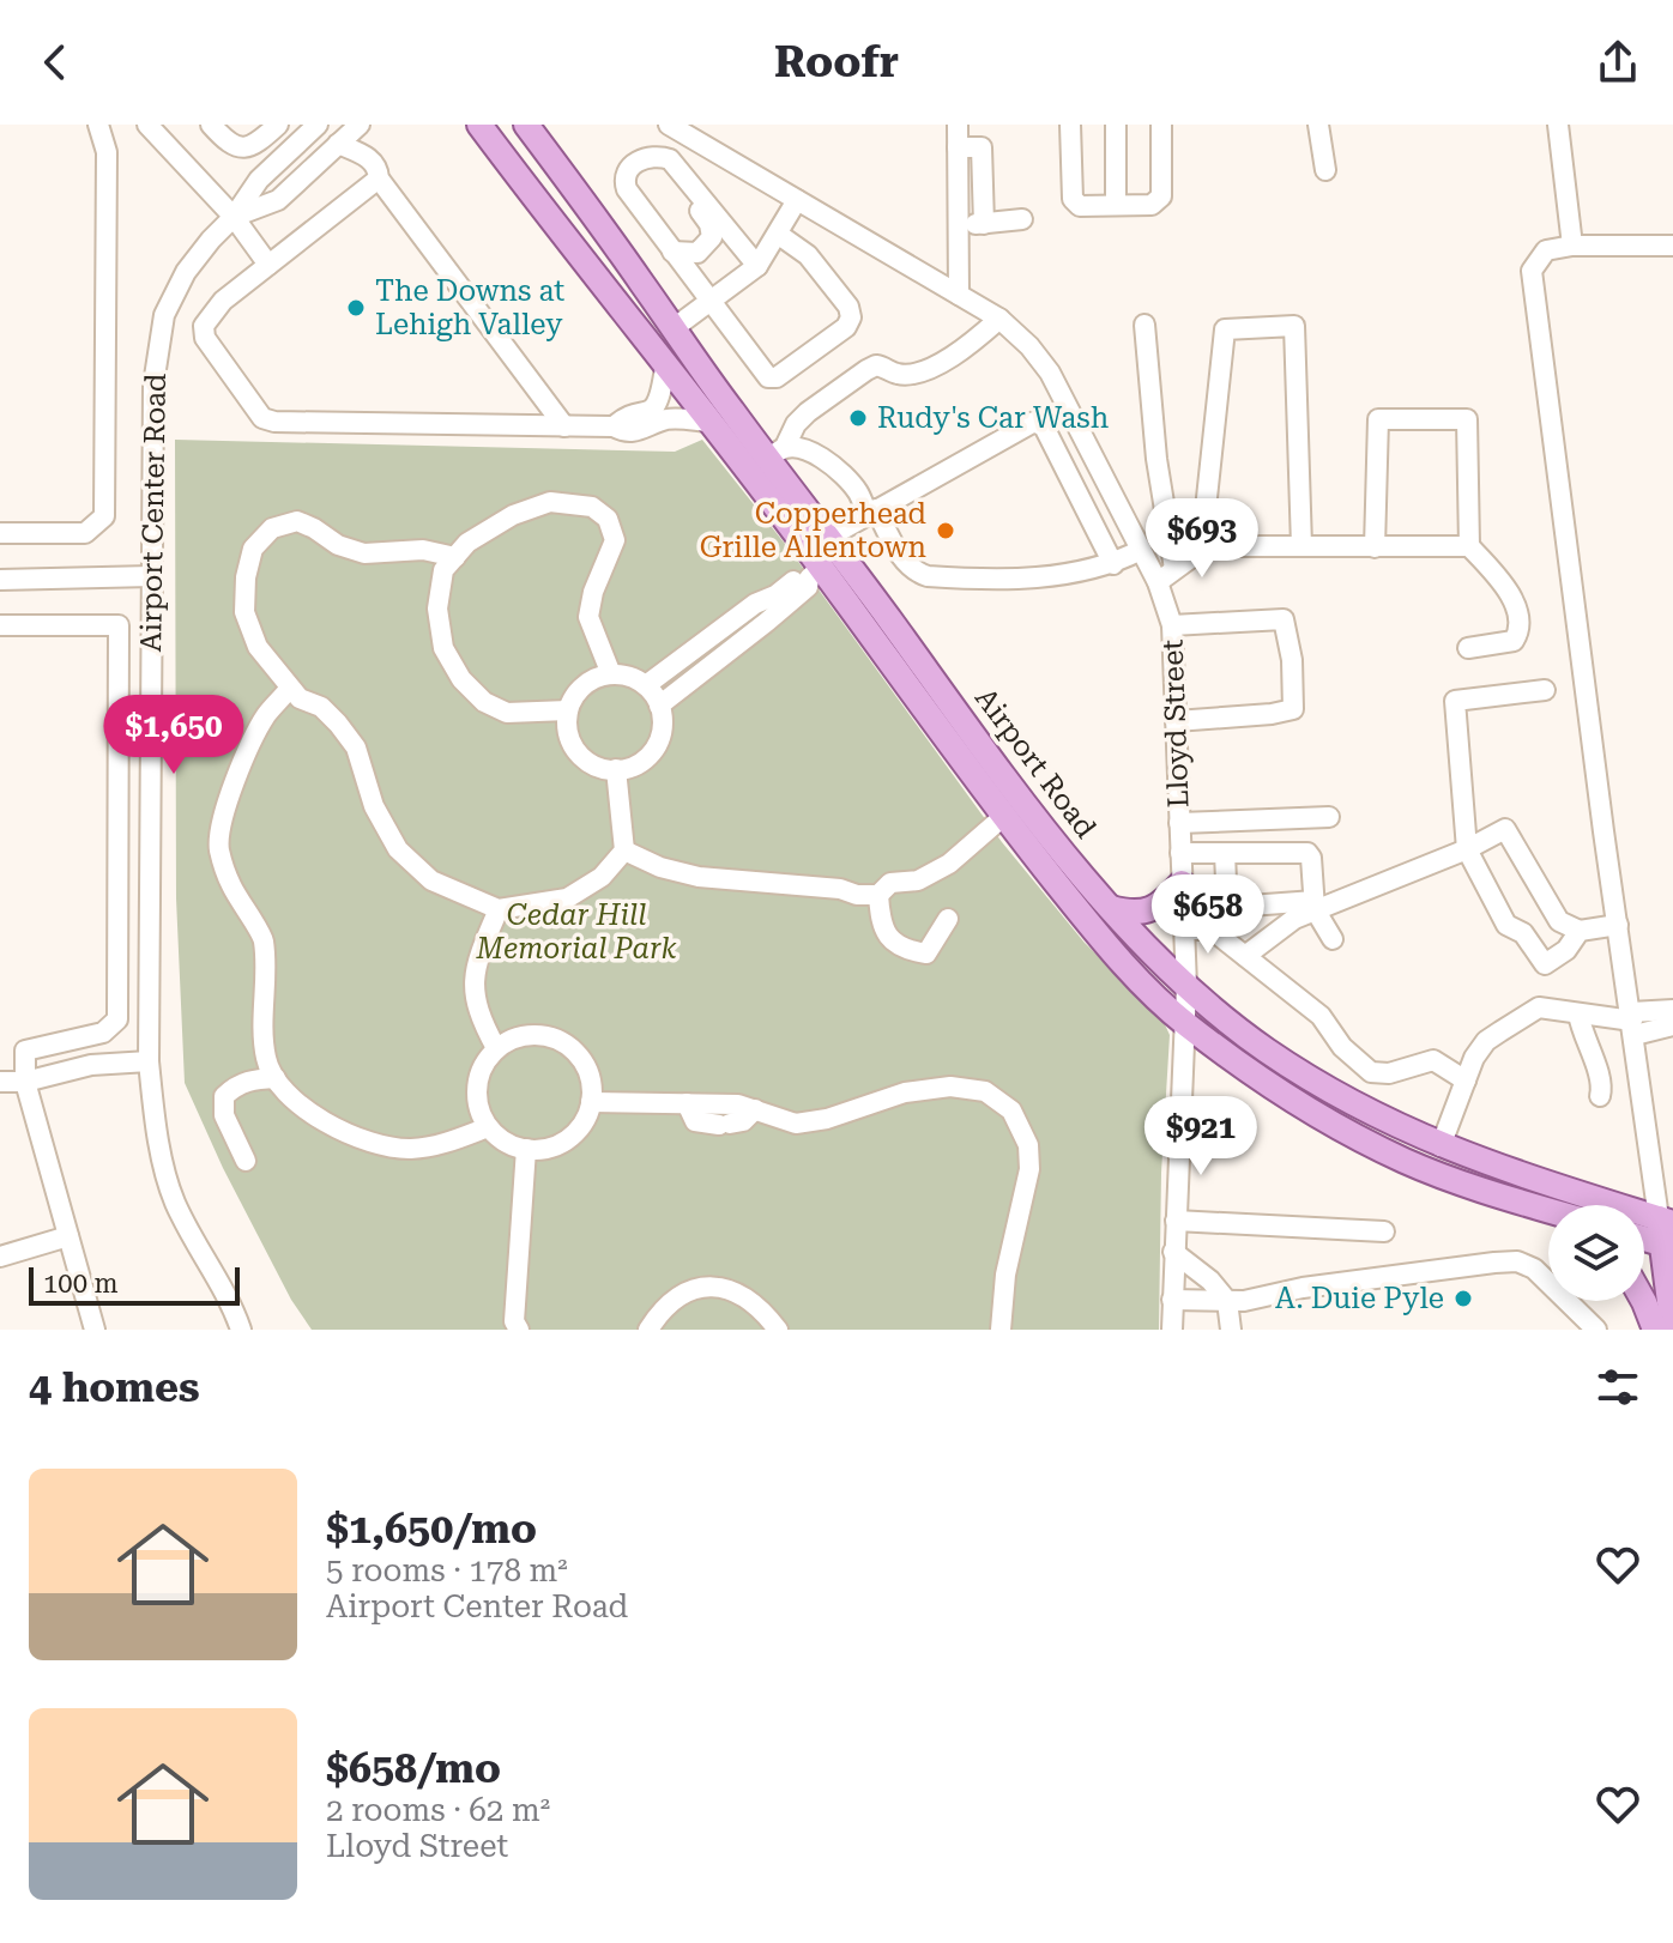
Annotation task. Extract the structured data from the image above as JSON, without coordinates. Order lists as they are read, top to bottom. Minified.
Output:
{"streets":{"main road":["Airport Road"],"street":["Airport Center Road","Lloyd Street"]},"crossings":[["Lloyd Street","Airport Road"]],"parks":["Cedar Hill Memorial Park"],"places":["The Downs at Lehigh Valley","Rudy's Car Wash","Copperhead Grille Allentown","A. Duie Pyle"],"scale_bar":"100 m","page":{"header":"Roofr","price":["$693","$1,650","$658","$921"],"scale":"100 m","heading":"4 homes","list":[{"name":"$1,650/mo","note":"5 rooms · 178 m² · Airport Center Road"},{"name":"$658/mo","note":"2 rooms · 62 m² · Lloyd Street"}]}}
